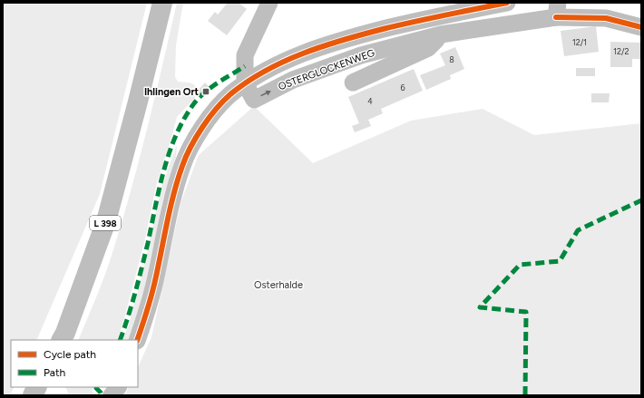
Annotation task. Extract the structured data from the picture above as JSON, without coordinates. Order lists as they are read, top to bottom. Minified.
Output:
{"streets":{"main road":["L 398"],"street":["OSTERGLOCKENWEG"]},"parks":["Osterhalde"],"places":{"transit":["Ihlingen Ort"]},"house_numbers":["12/1","12/2","8","6","4"],"legend":["Cycle path","Path"]}
